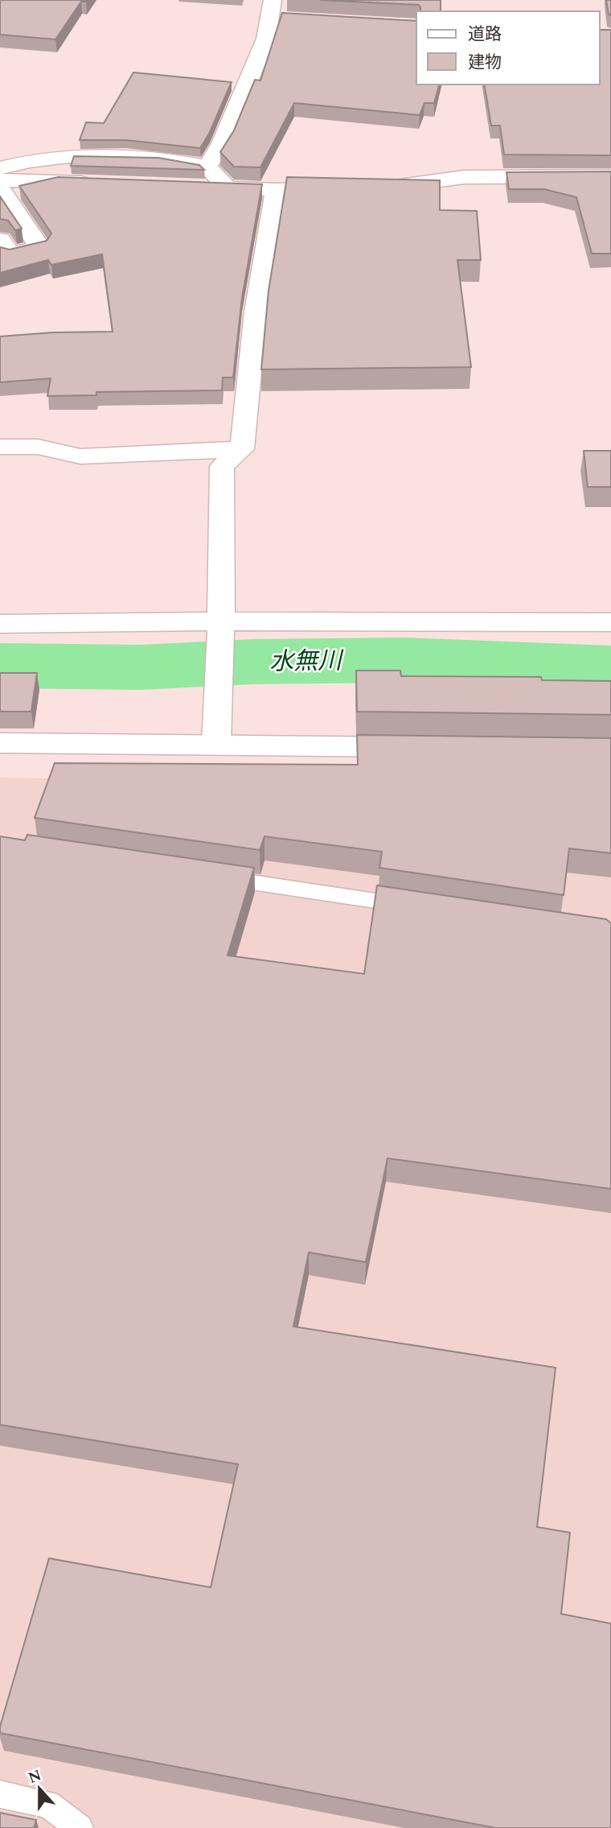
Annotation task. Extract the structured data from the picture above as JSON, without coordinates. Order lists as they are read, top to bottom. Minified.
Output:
{"water":["水無川"],"legend":["道路","建物"],"north":"top"}
